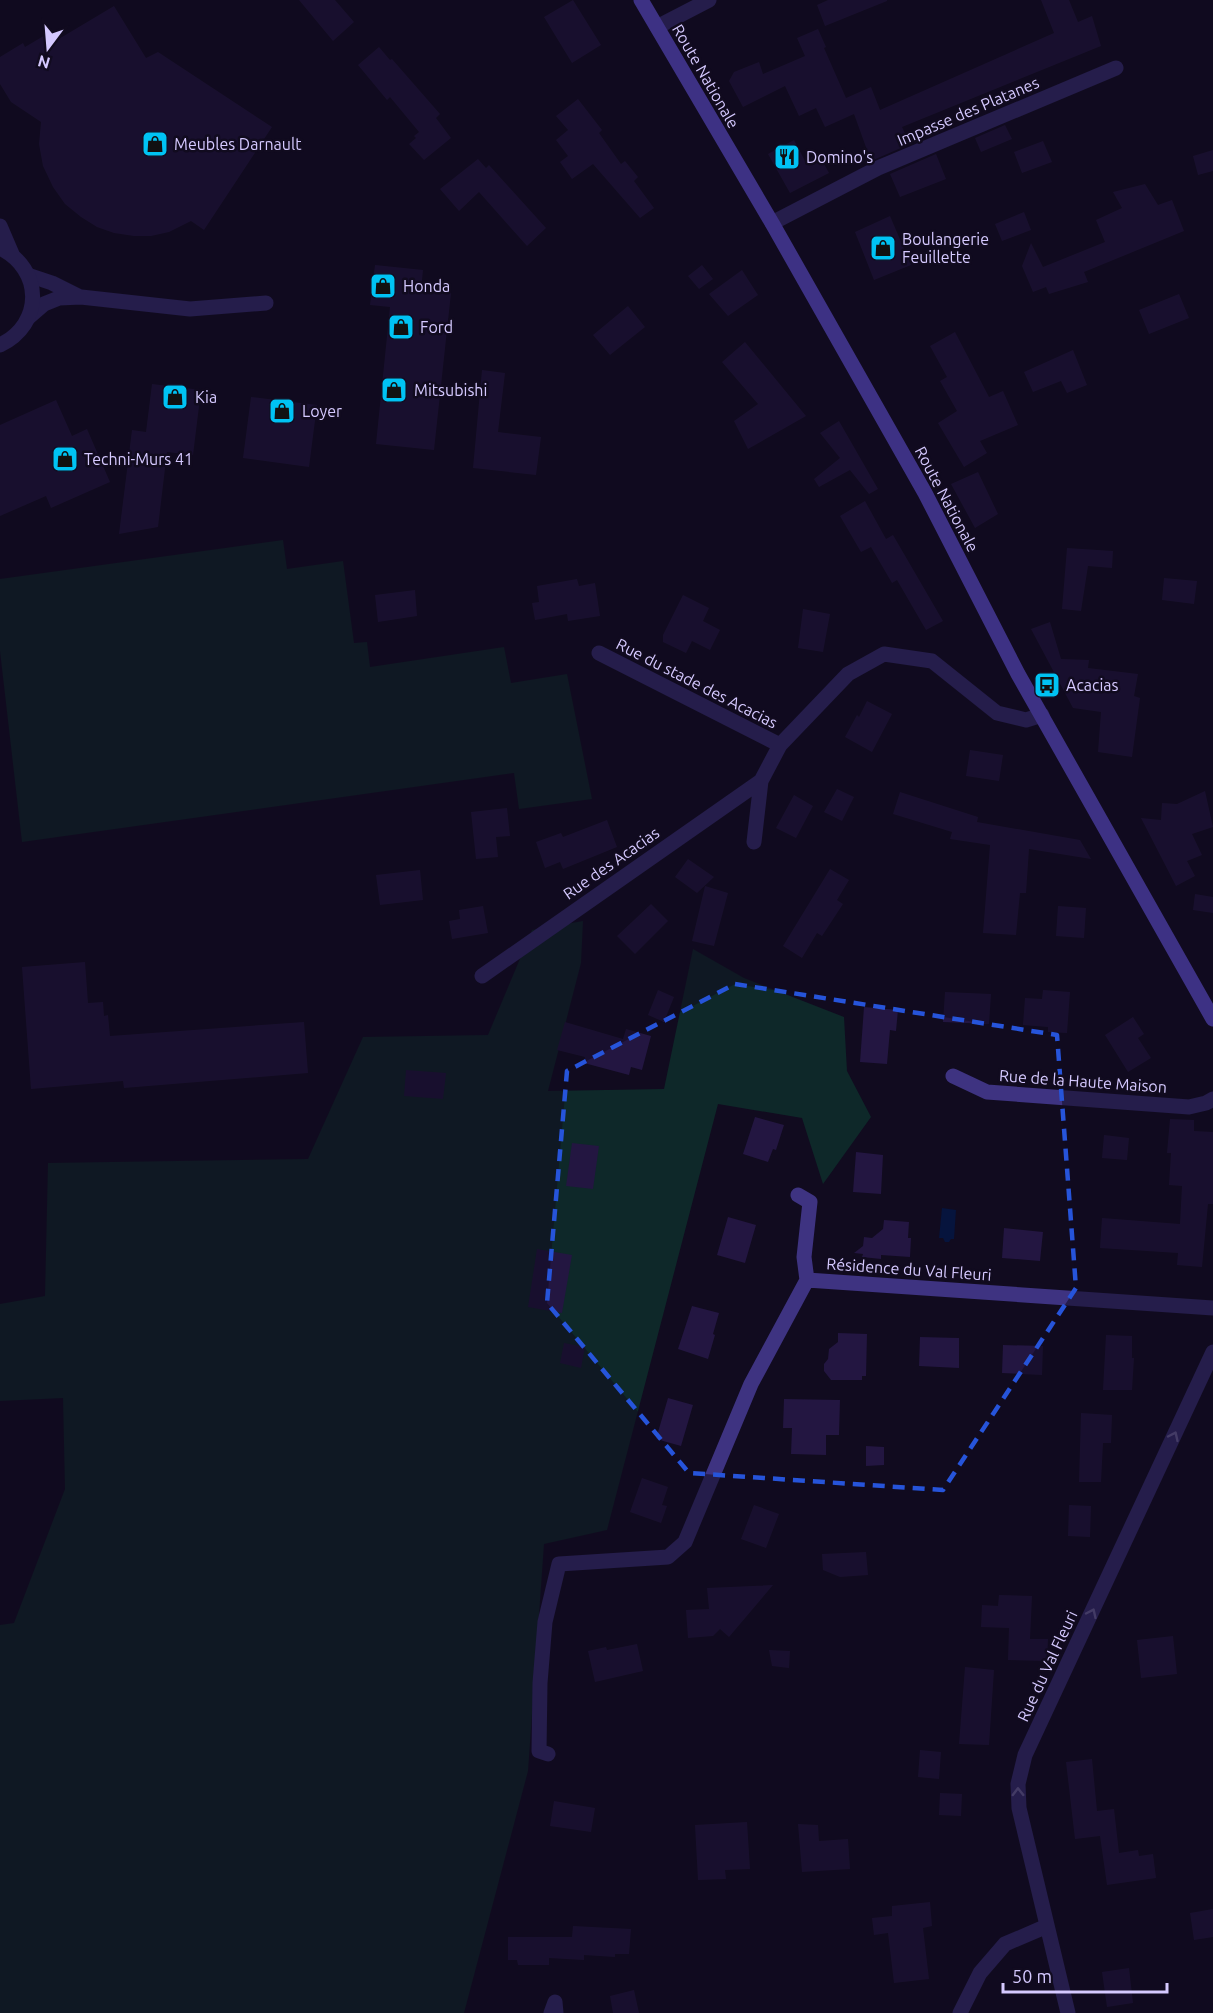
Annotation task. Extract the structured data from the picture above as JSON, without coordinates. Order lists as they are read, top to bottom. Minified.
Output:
{"streets":{"main road":["Route Nationale"],"street":["Impasse des Platanes","Rue du stade des Acacias","Rue des Acacias","Rue de la Haute Maison","Résidence du Val Fleuri","Rue du Val Fleuri"]},"crossings":[["Route Nationale","Impasse des Platanes"],["Route Nationale","Rue des Acacias"],["Rue du stade des Acacias","Rue des Acacias"]],"one_way":["Rue du Val Fleuri"],"places":{"shop":["Meubles Darnault","Boulangerie Feuillette","Honda","Ford","Mitsubishi","Kia","Loyer","Techni-Murs 41"],"restaurant":["Domino's"],"bus stop":["Acacias"]},"scale_bar":"50 m","north":"bottom"}
